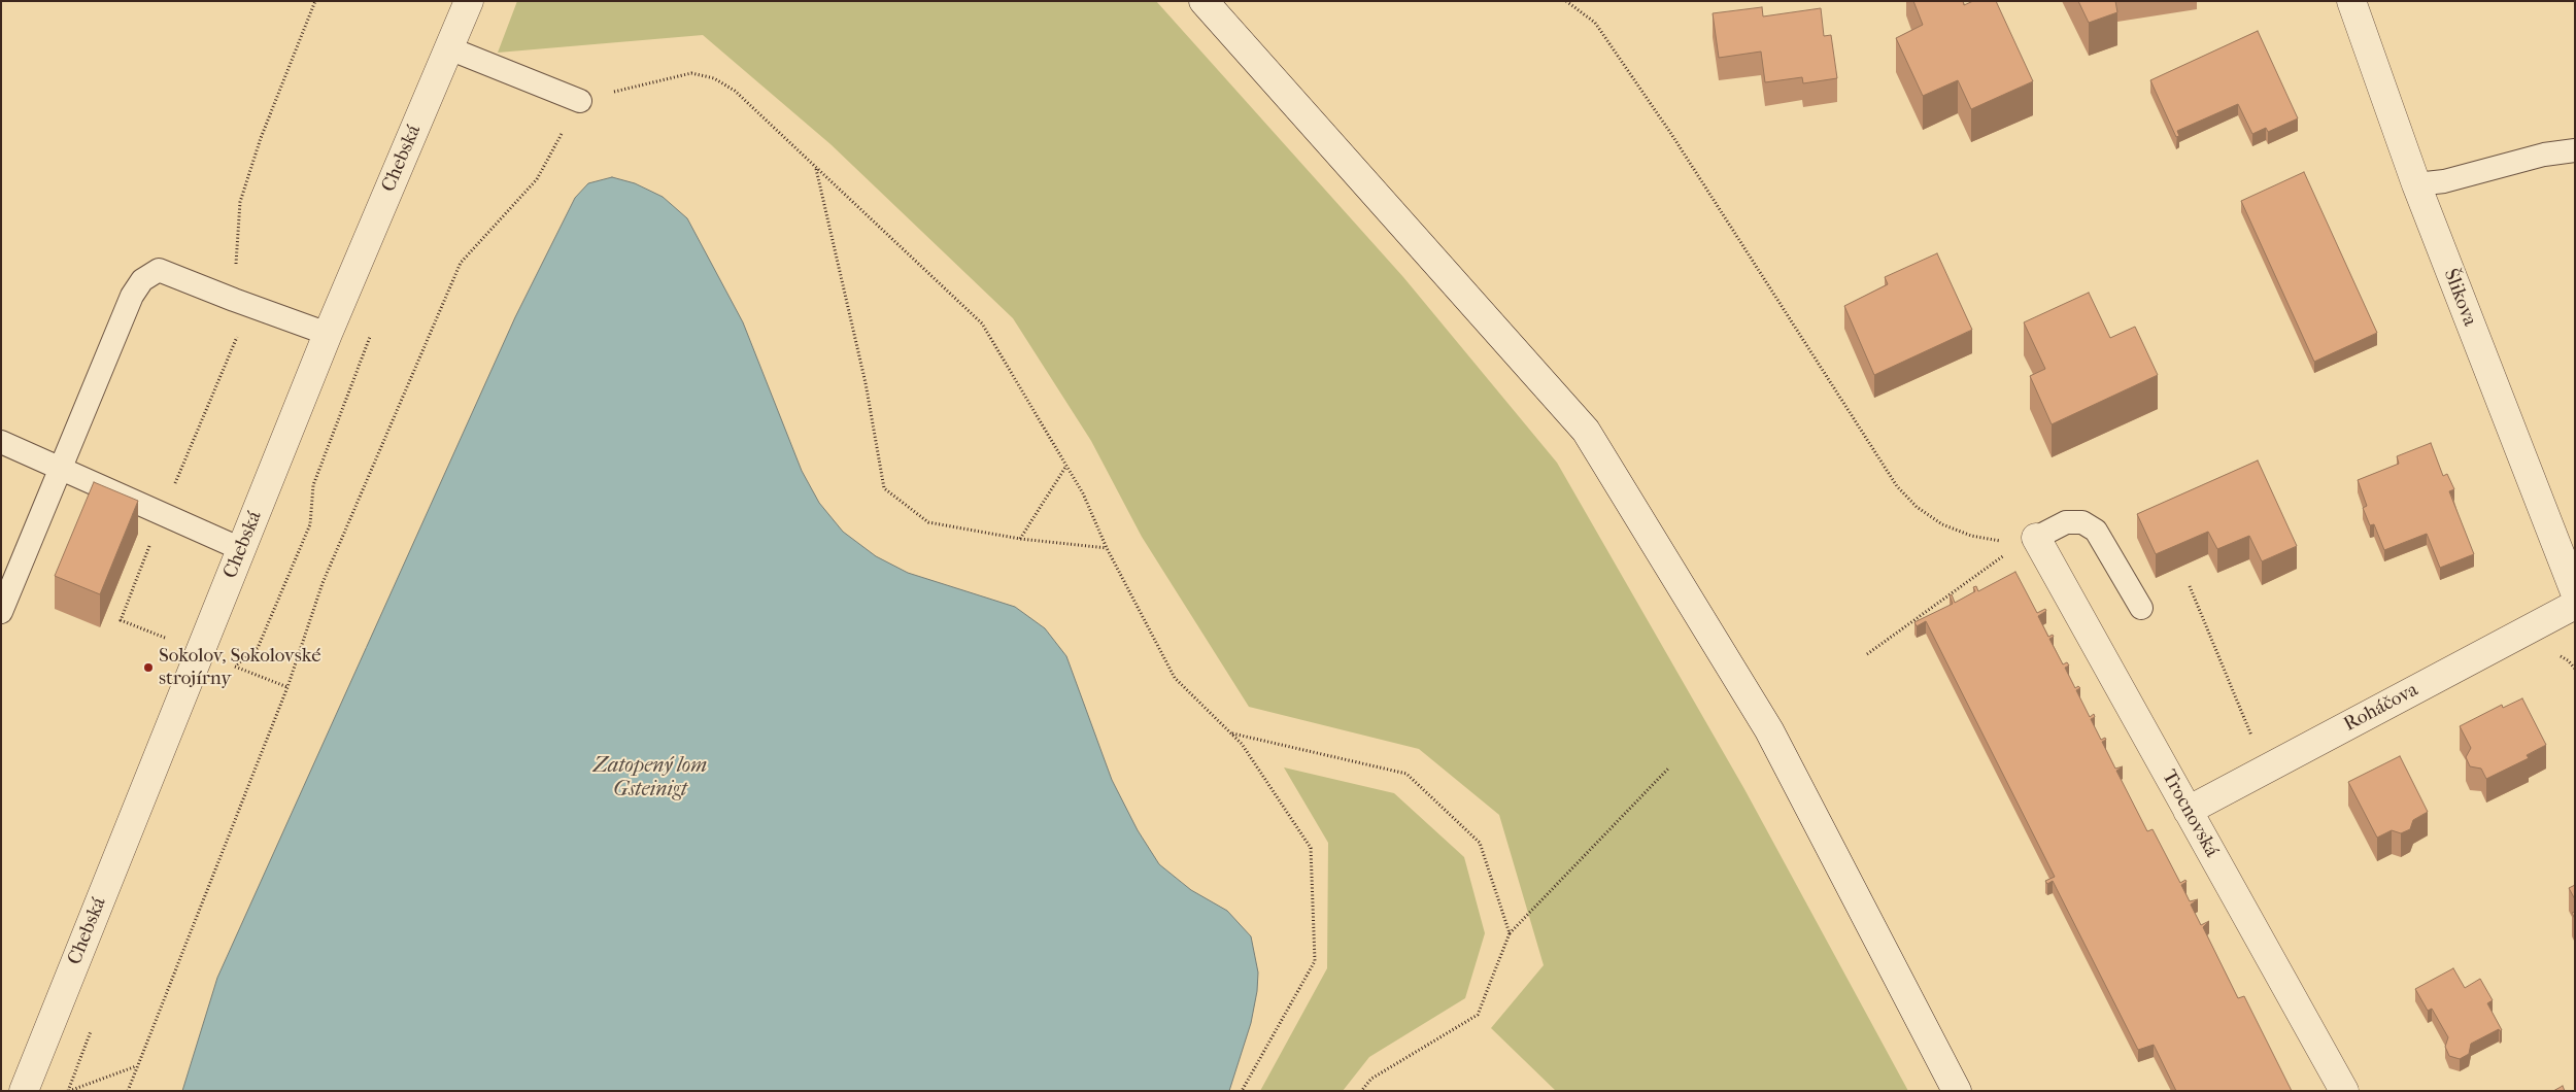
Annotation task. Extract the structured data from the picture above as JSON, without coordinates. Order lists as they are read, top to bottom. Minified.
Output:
{"streets":{"street":["Chebská","Šlikova","Roháčova","Trocnovská"]},"crossings":[["Roháčova","Trocnovská"]],"water":["Zatopený lom Gsteinigt"],"places":["Sokolov, Sokolovské strojírny"]}
